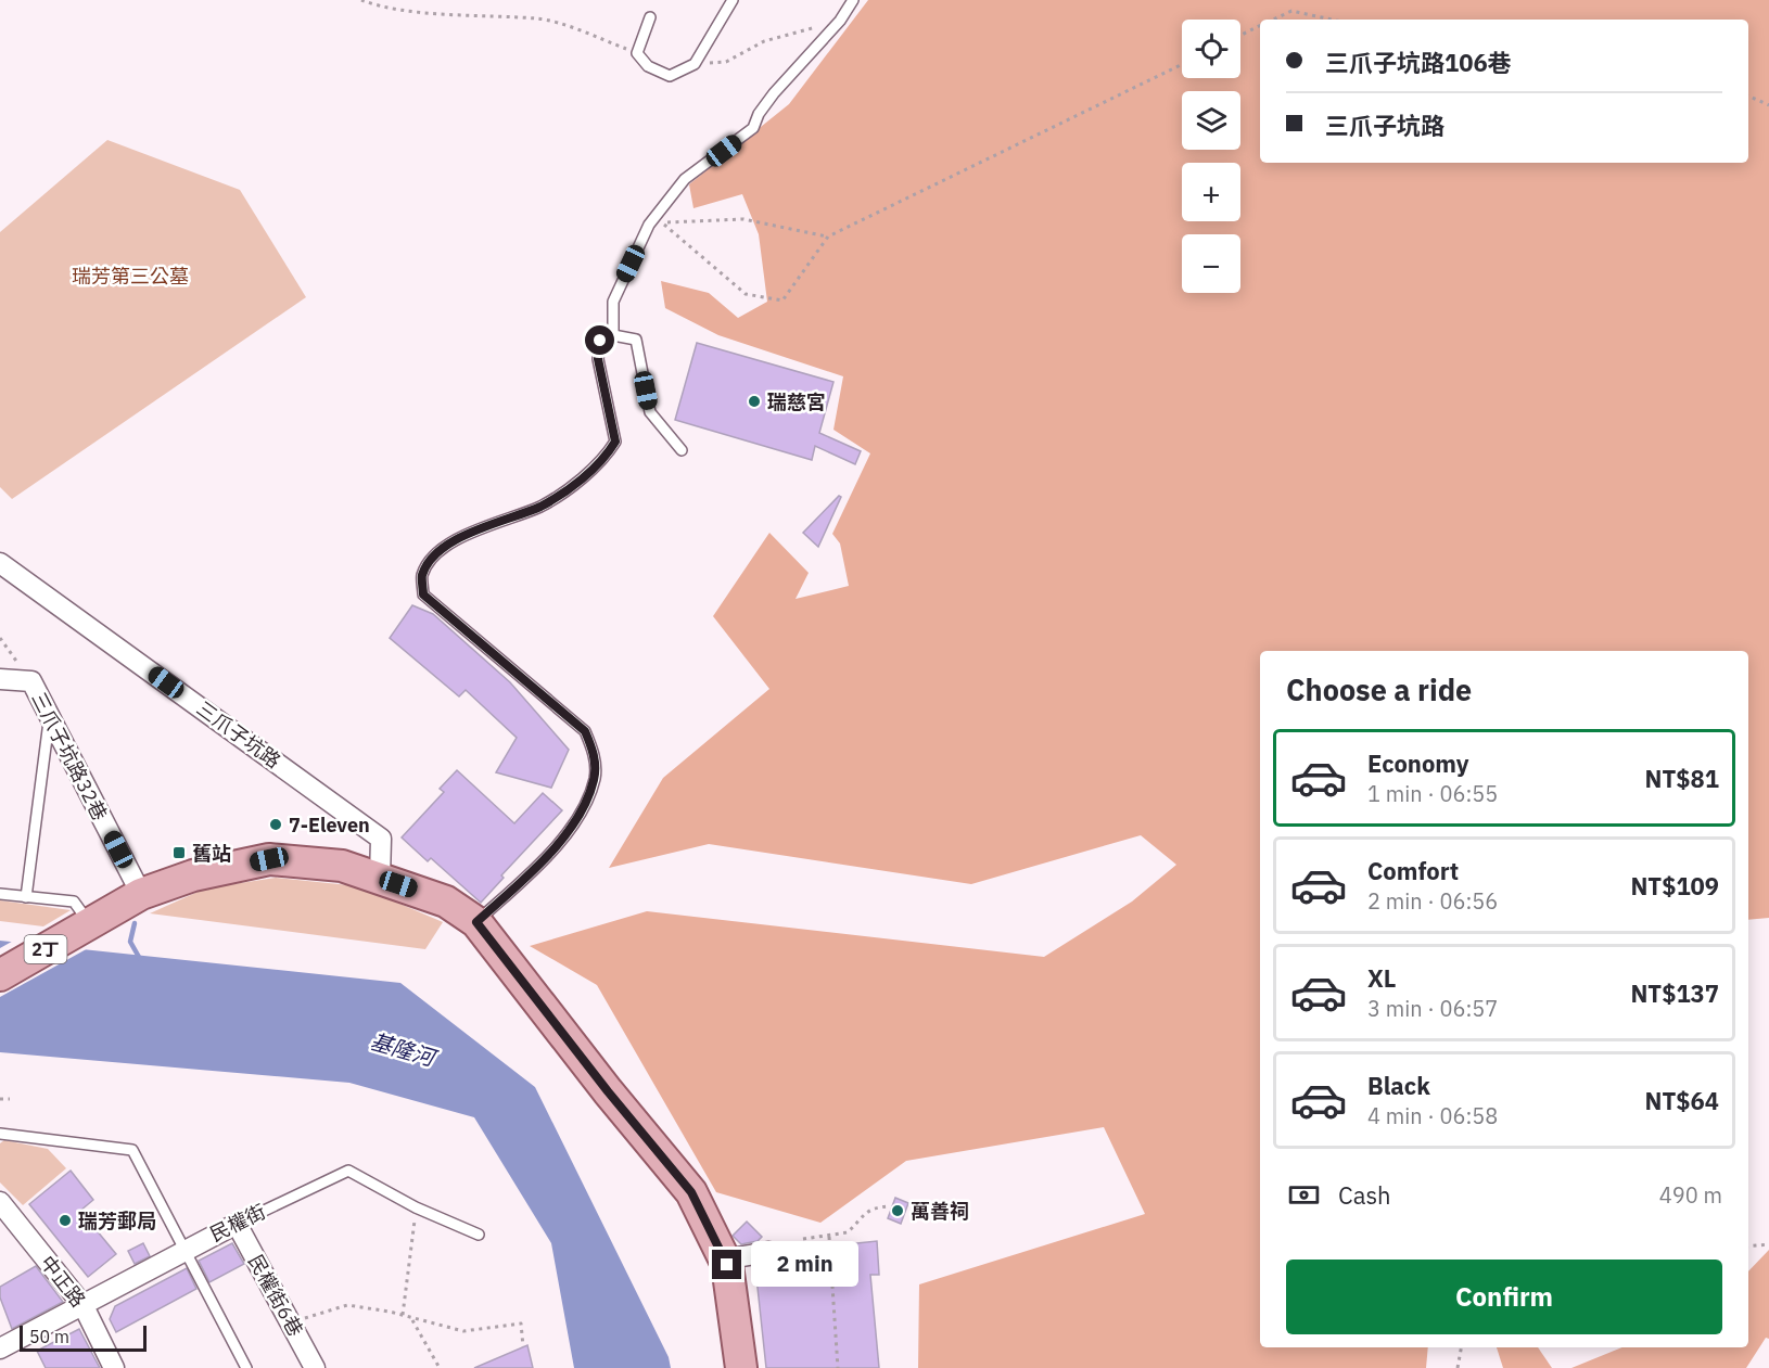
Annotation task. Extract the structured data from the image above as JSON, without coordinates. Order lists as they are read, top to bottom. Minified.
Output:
{"streets":{"main road":["2丁"],"street":["三爪子坑路","三爪子坑路32巷","民權街","中正路","民權街6巷"]},"crossings":[["三爪子坑路","2丁"],["三爪子坑路32巷","2丁"],["民權街","中正路"],["民權街","民權街6巷"]],"water":["基隆河"],"parks":["瑞芳第三公墓"],"places":{"other":["瑞慈宮","7-Eleven","萬善祠","瑞芳郵局"],"transit":["舊站"]},"scale_bar":"50 m","page":{"map_buttons":["+","−"],"banner":["三爪子坑路106巷","三爪子坑路"],"heading":"Choose a ride","list":[{"name":"Economy","note":"1 min · 06:55","value":"NT$81"},{"name":"Comfort","note":"2 min · 06:56","value":"NT$109"},{"name":"XL","note":"3 min · 06:57","value":"NT$137"},{"name":"Black","note":"4 min · 06:58","value":"NT$64"}],"pay":["Cash","490 m"],"bubble":"2 min","buttons":"Confirm","scale":"50 m"}}
